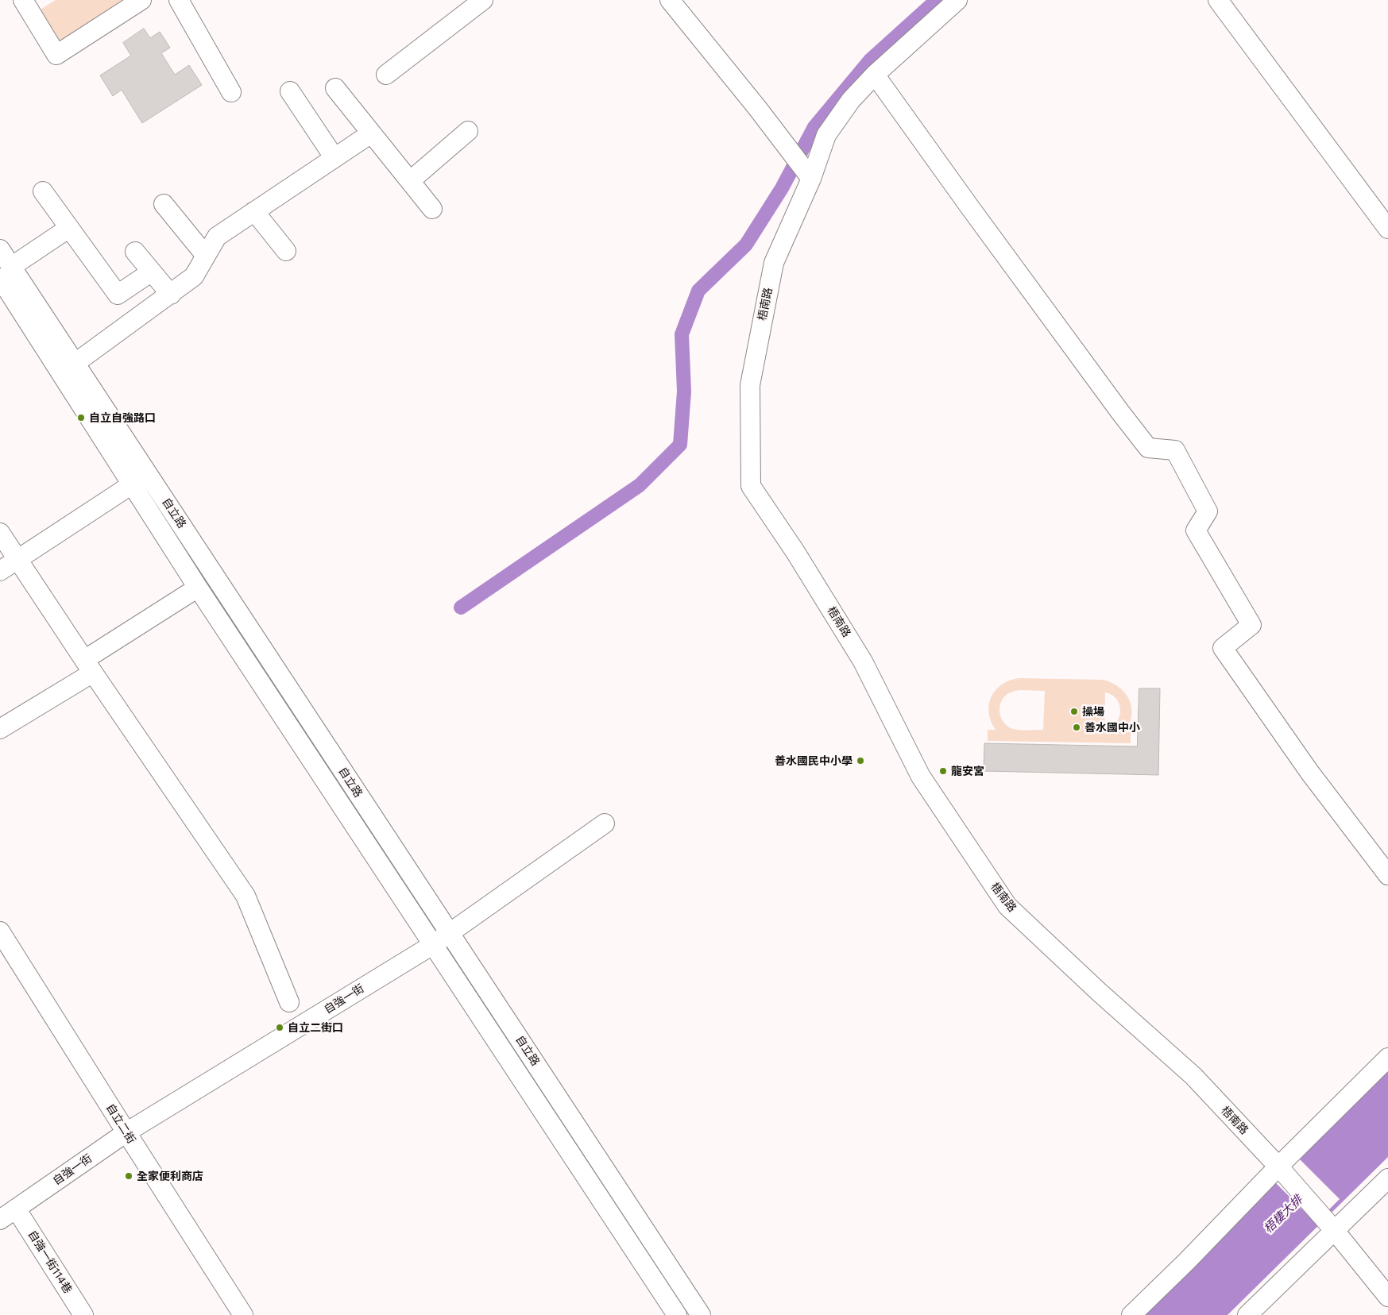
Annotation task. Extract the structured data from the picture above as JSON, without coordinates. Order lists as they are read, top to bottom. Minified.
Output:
{"streets":{"street":["梧南路","自立路","自強一街","自立二街","自強一街114巷"]},"crossings":[["自立路","自強一街"],["自強一街","自立二街"],["自強一街","自強一街114巷"]],"water":["梧棲大排"],"places":["自立自強路口","操場","善水國中小","善水國民中小學","龍安宮","自立二街口","全家便利商店"]}
